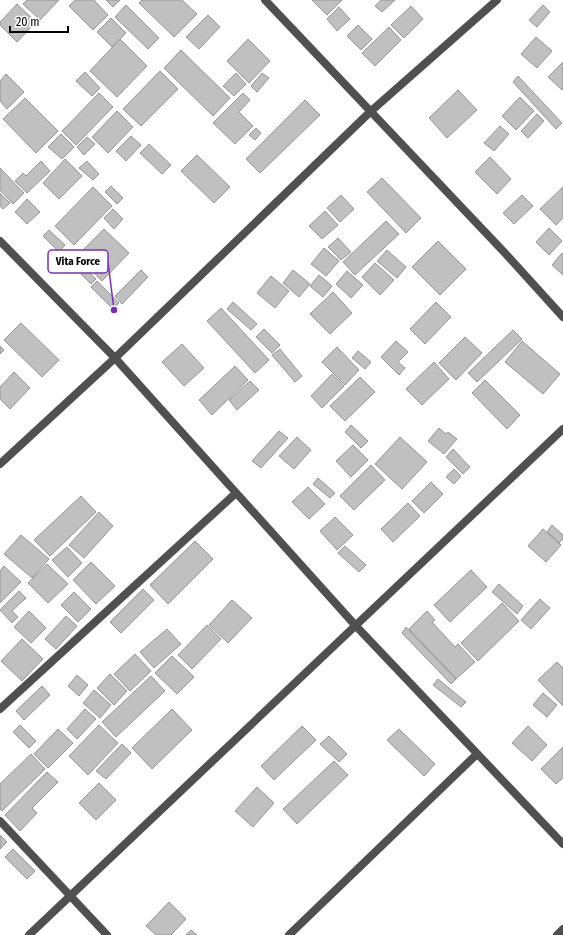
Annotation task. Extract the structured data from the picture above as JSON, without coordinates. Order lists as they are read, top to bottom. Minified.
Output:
{"places":["Vita Force"],"scale_bar":"20 m"}
